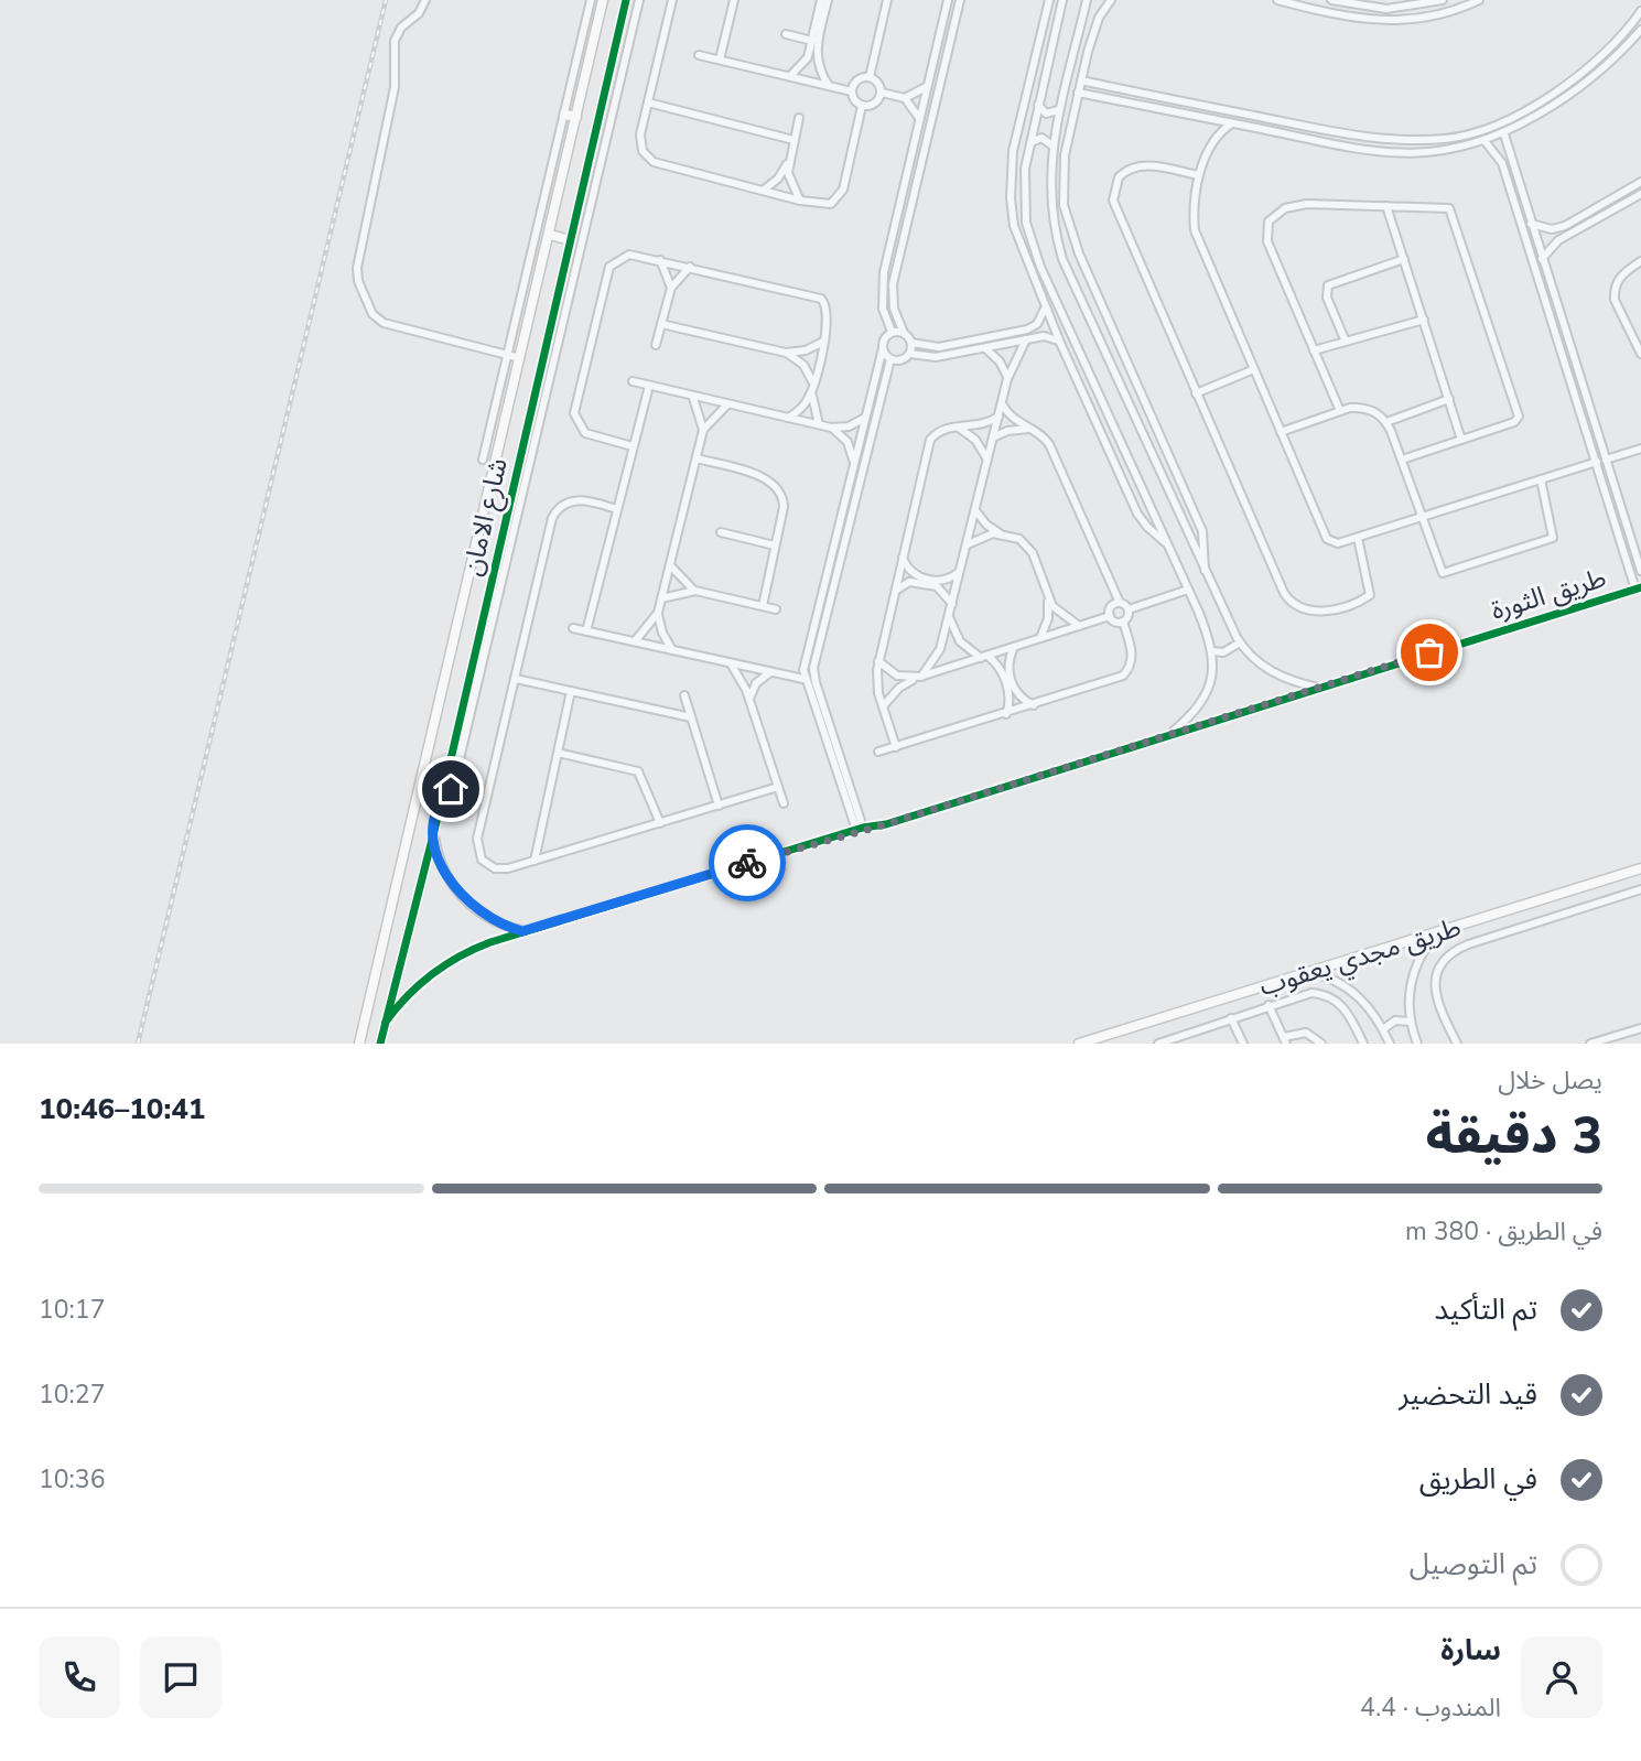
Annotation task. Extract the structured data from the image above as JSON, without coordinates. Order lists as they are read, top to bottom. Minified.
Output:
{"streets":{"street":["شارع الامان","طريق الثورة","طريق مجدي يعقوب"]},"crossings":[["شارع الامان","طريق الثورة"]],"page":{"heading":["3 دقيقة","يصل خلال","10:41–10:46"],"panel":["سارة","المندوب · 4.4"],"bar":"في الطريق · 380 m","list":[["تم التأكيد","10:17"],["قيد التحضير","10:27"],["في الطريق","10:36"],"تم التوصيل"]}}
